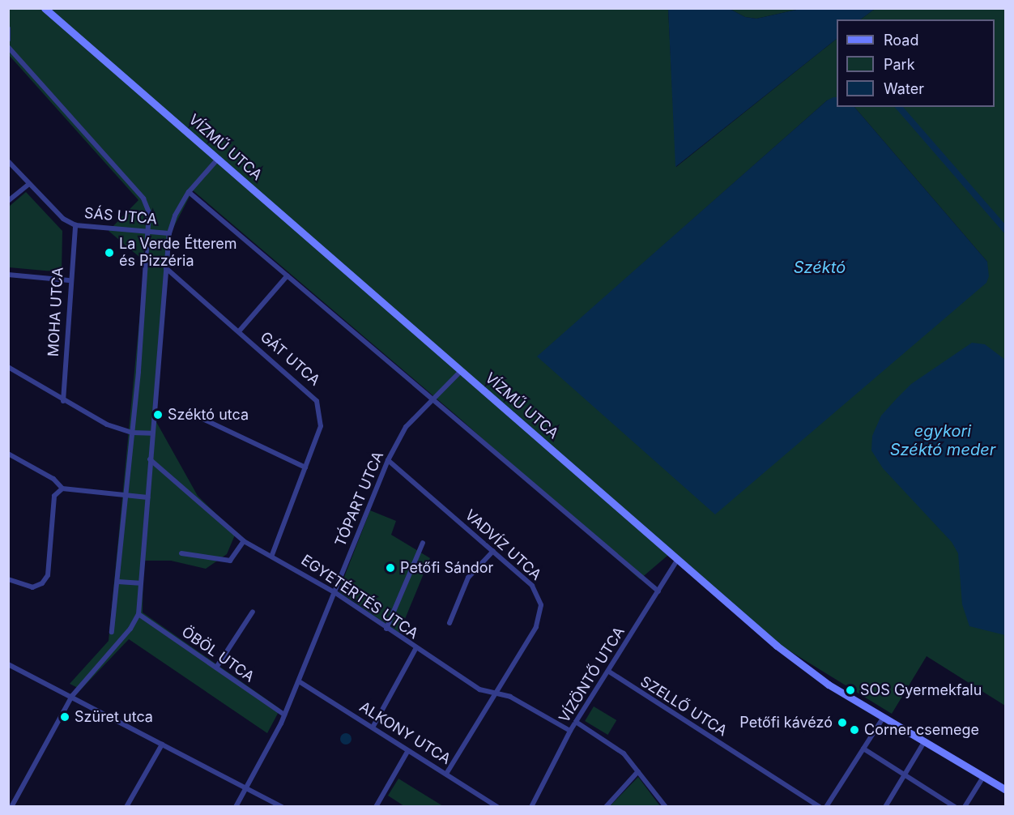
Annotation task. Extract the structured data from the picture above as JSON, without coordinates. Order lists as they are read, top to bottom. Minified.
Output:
{"streets":{"main road":["VÍZMŰ UTCA"],"street":["SÁS UTCA","MOHA UTCA","GÁT UTCA","TÓPART UTCA","VADVÍZ UTCA","EGYETÉRTÉS UTCA","ÖBÖL UTCA","VÍZÖNTŐ UTCA","SZELLŐ UTCA","ALKONY UTCA"]},"crossings":[["VÍZMŰ UTCA","TÓPART UTCA"],["VÍZMŰ UTCA","VÍZÖNTŐ UTCA"],["SÁS UTCA","MOHA UTCA"],["GÁT UTCA","EGYETÉRTÉS UTCA"],["TÓPART UTCA","VADVÍZ UTCA"],["TÓPART UTCA","EGYETÉRTÉS UTCA"],["TÓPART UTCA","ÖBÖL UTCA"],["TÓPART UTCA","ALKONY UTCA"],["VADVÍZ UTCA","EGYETÉRTÉS UTCA"],["VADVÍZ UTCA","ALKONY UTCA"],["EGYETÉRTÉS UTCA","VÍZÖNTŐ UTCA"],["VÍZÖNTŐ UTCA","SZELLŐ UTCA"]],"water":["Széktó","egykori Széktó meder"],"places":["La Verde Étterem és Pizzéria","Széktó utca","Petőfi Sándor","SOS Gyermekfalu","Szüret utca","Petőfi kávézó","Corner csemege"],"legend":["Road","Park","Water"]}
